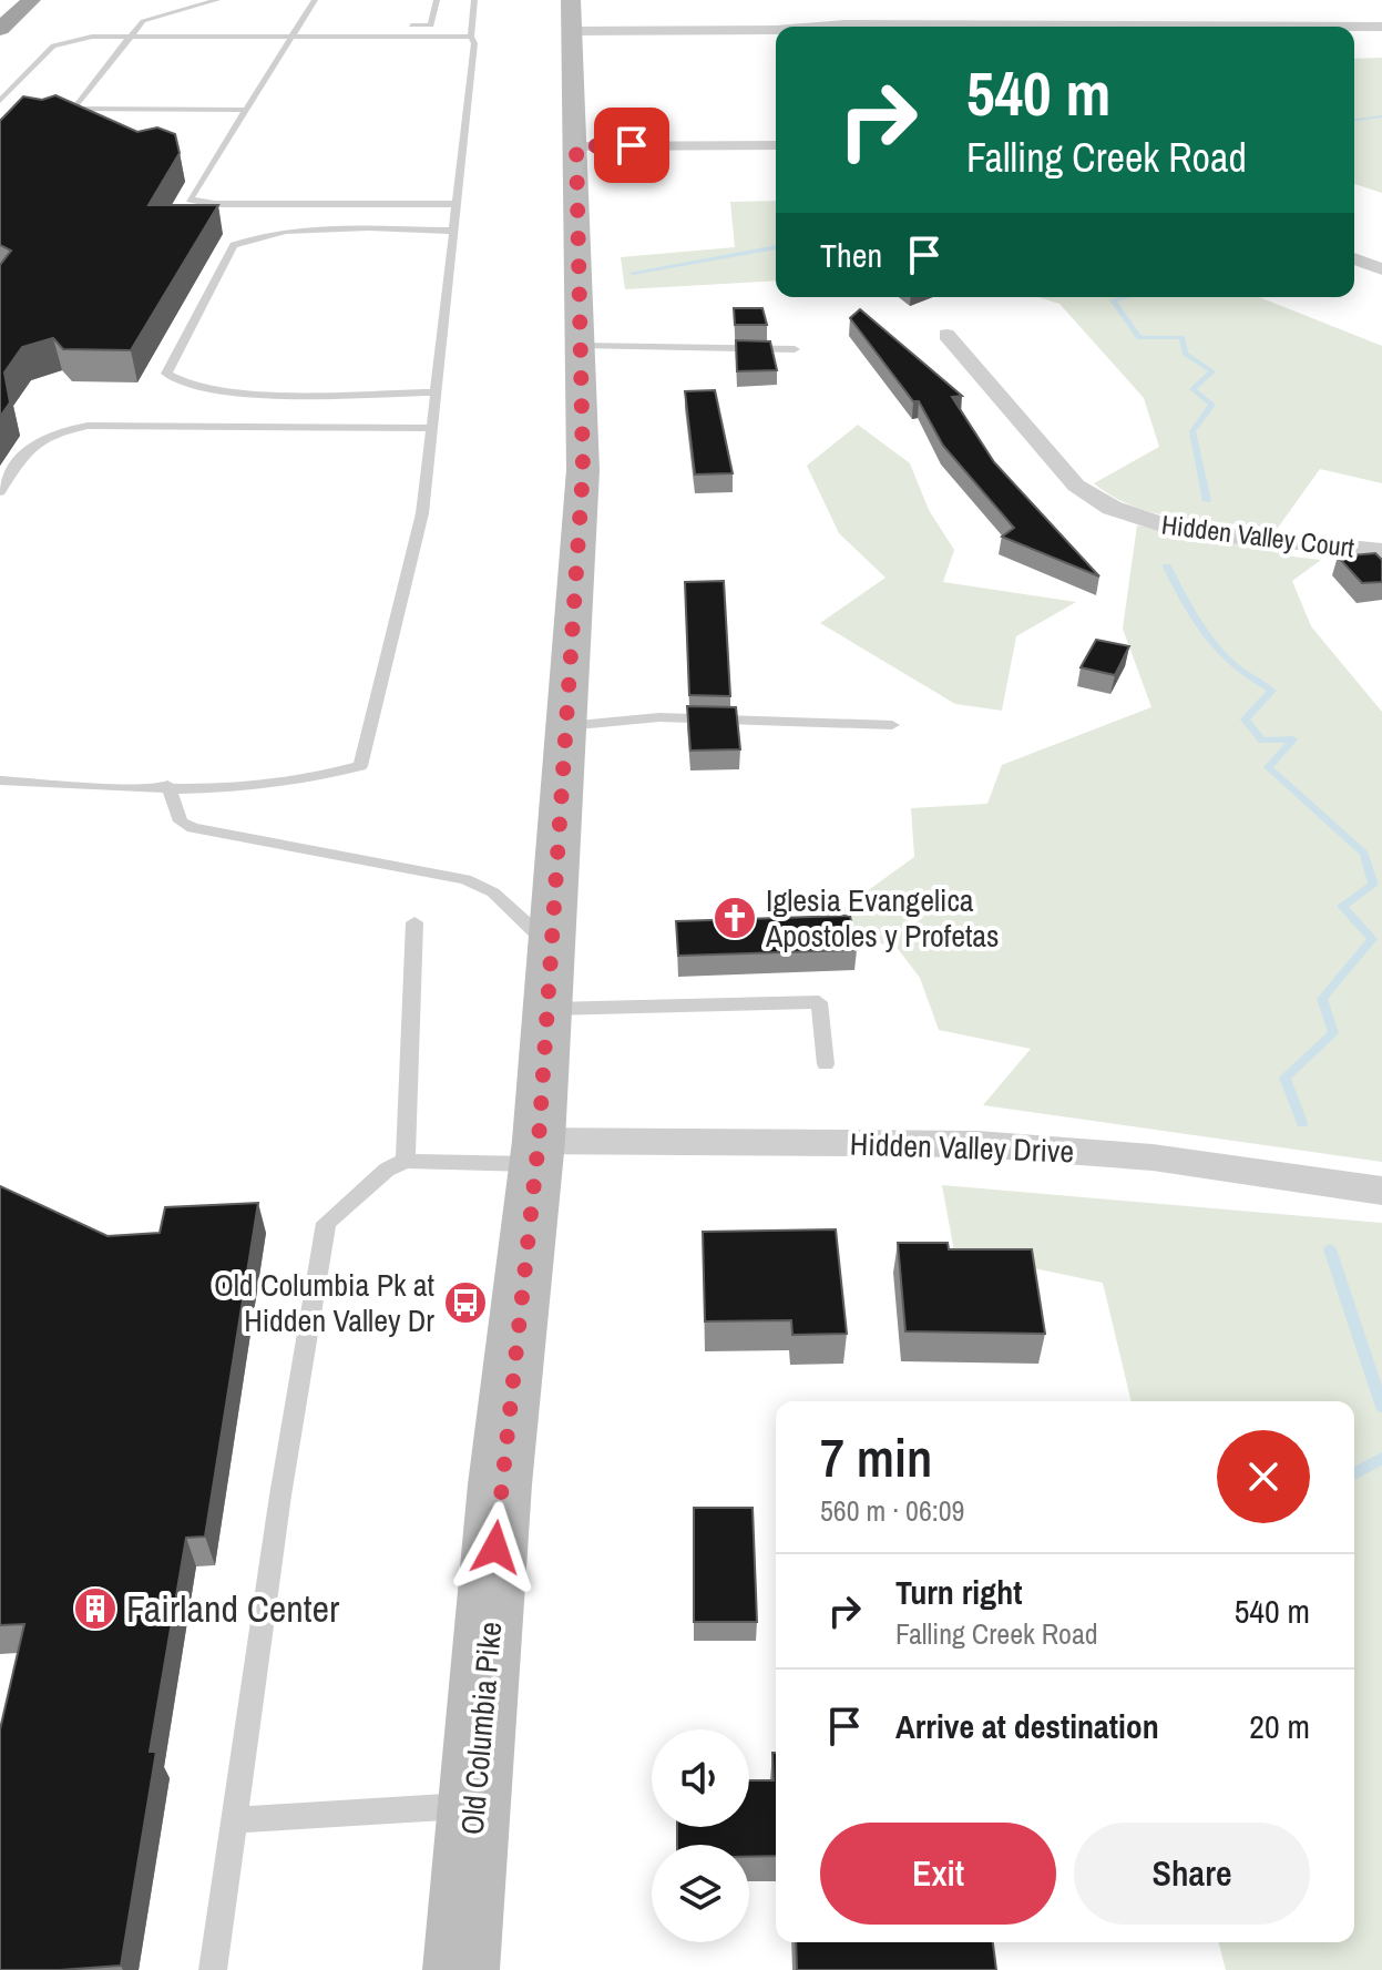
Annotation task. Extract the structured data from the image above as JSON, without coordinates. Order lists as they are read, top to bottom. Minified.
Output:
{"streets":{"main road":["Old Columbia Pike"],"street":["Hidden Valley Court","Hidden Valley Drive"]},"crossings":[["Hidden Valley Drive","Old Columbia Pike"]],"places":{"church":["Iglesia Evangelica Apostoles y Profetas"],"bus stop":["Old Columbia Pk at Hidden Valley Dr"],"building":["Fairland Center"]},"page":{"turn":["540 m","Falling Creek Road"],"then":"Then","heading":["7 min","560 m · 06:09"],"list":[{"name":"Turn right","note":"Falling Creek Road","value":"540 m"},{"name":"Arrive at destination","value":"20 m"}],"buttons":["Exit","Share"]}}
